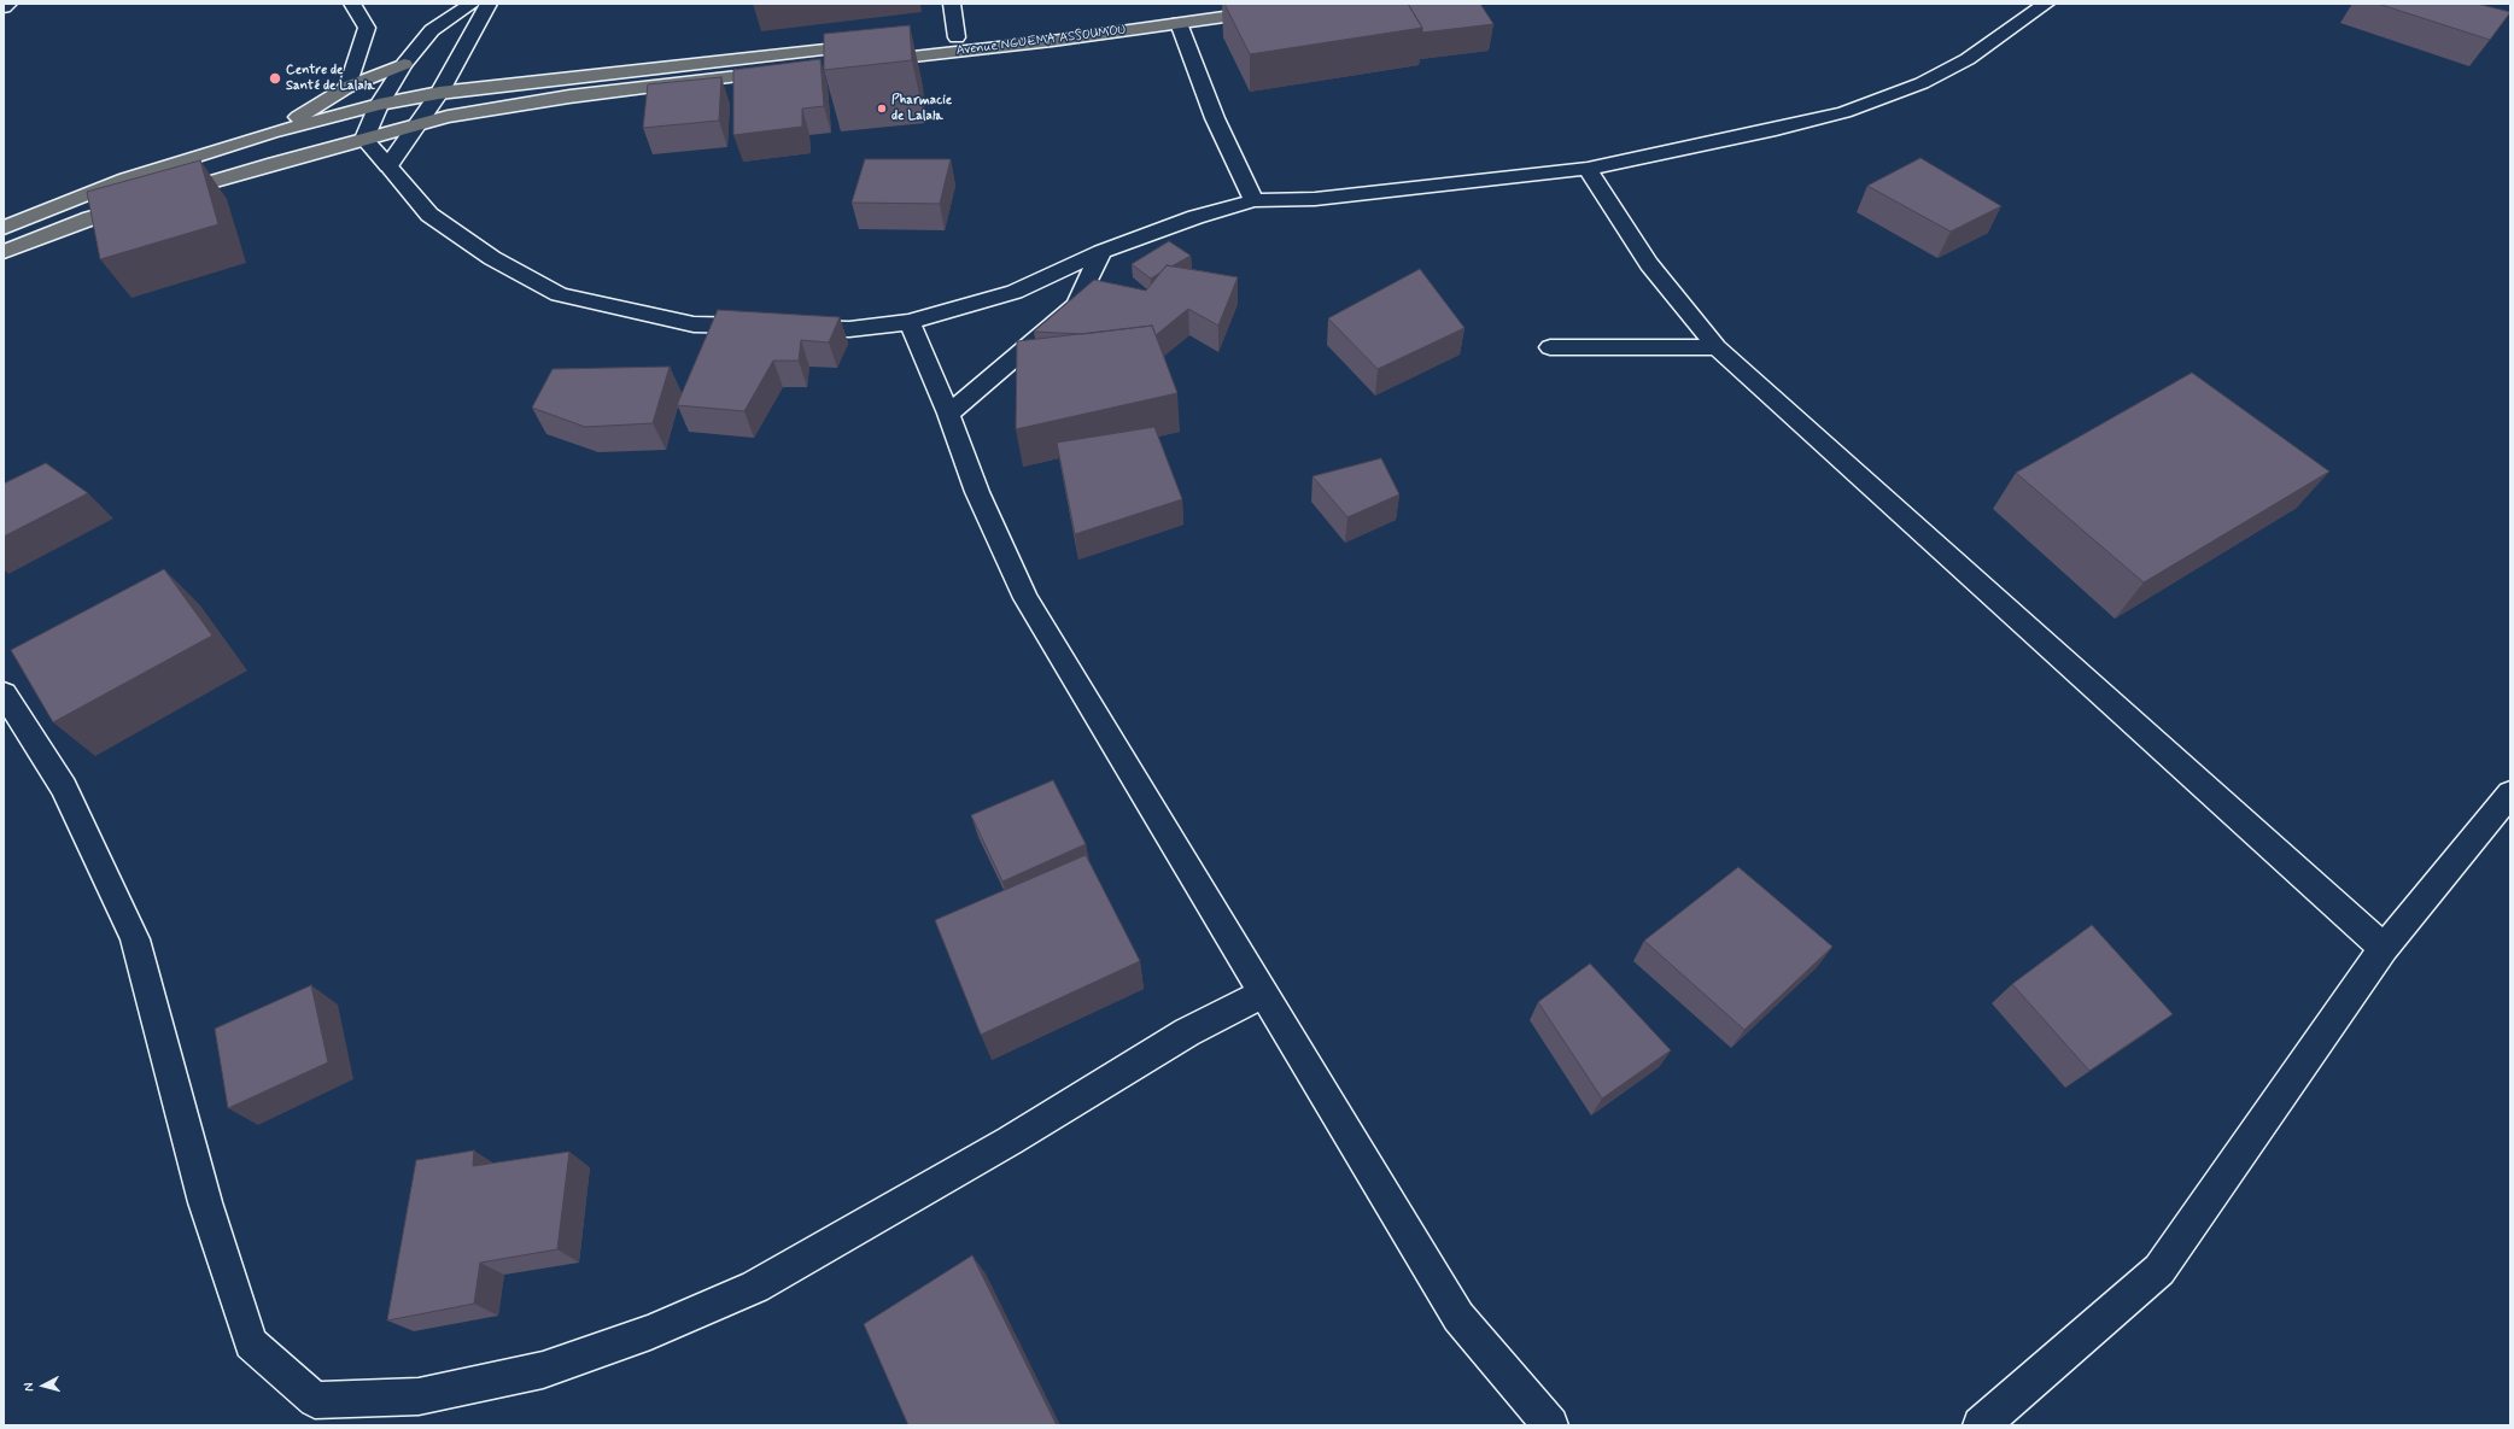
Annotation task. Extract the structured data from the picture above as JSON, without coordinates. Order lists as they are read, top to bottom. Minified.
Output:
{"streets":{"main road":["Avenue NGUEMA ASSOUMOU"]},"places":["Centre de Santé de Lalala","Pharmacie de Lalala"],"north":"left"}
